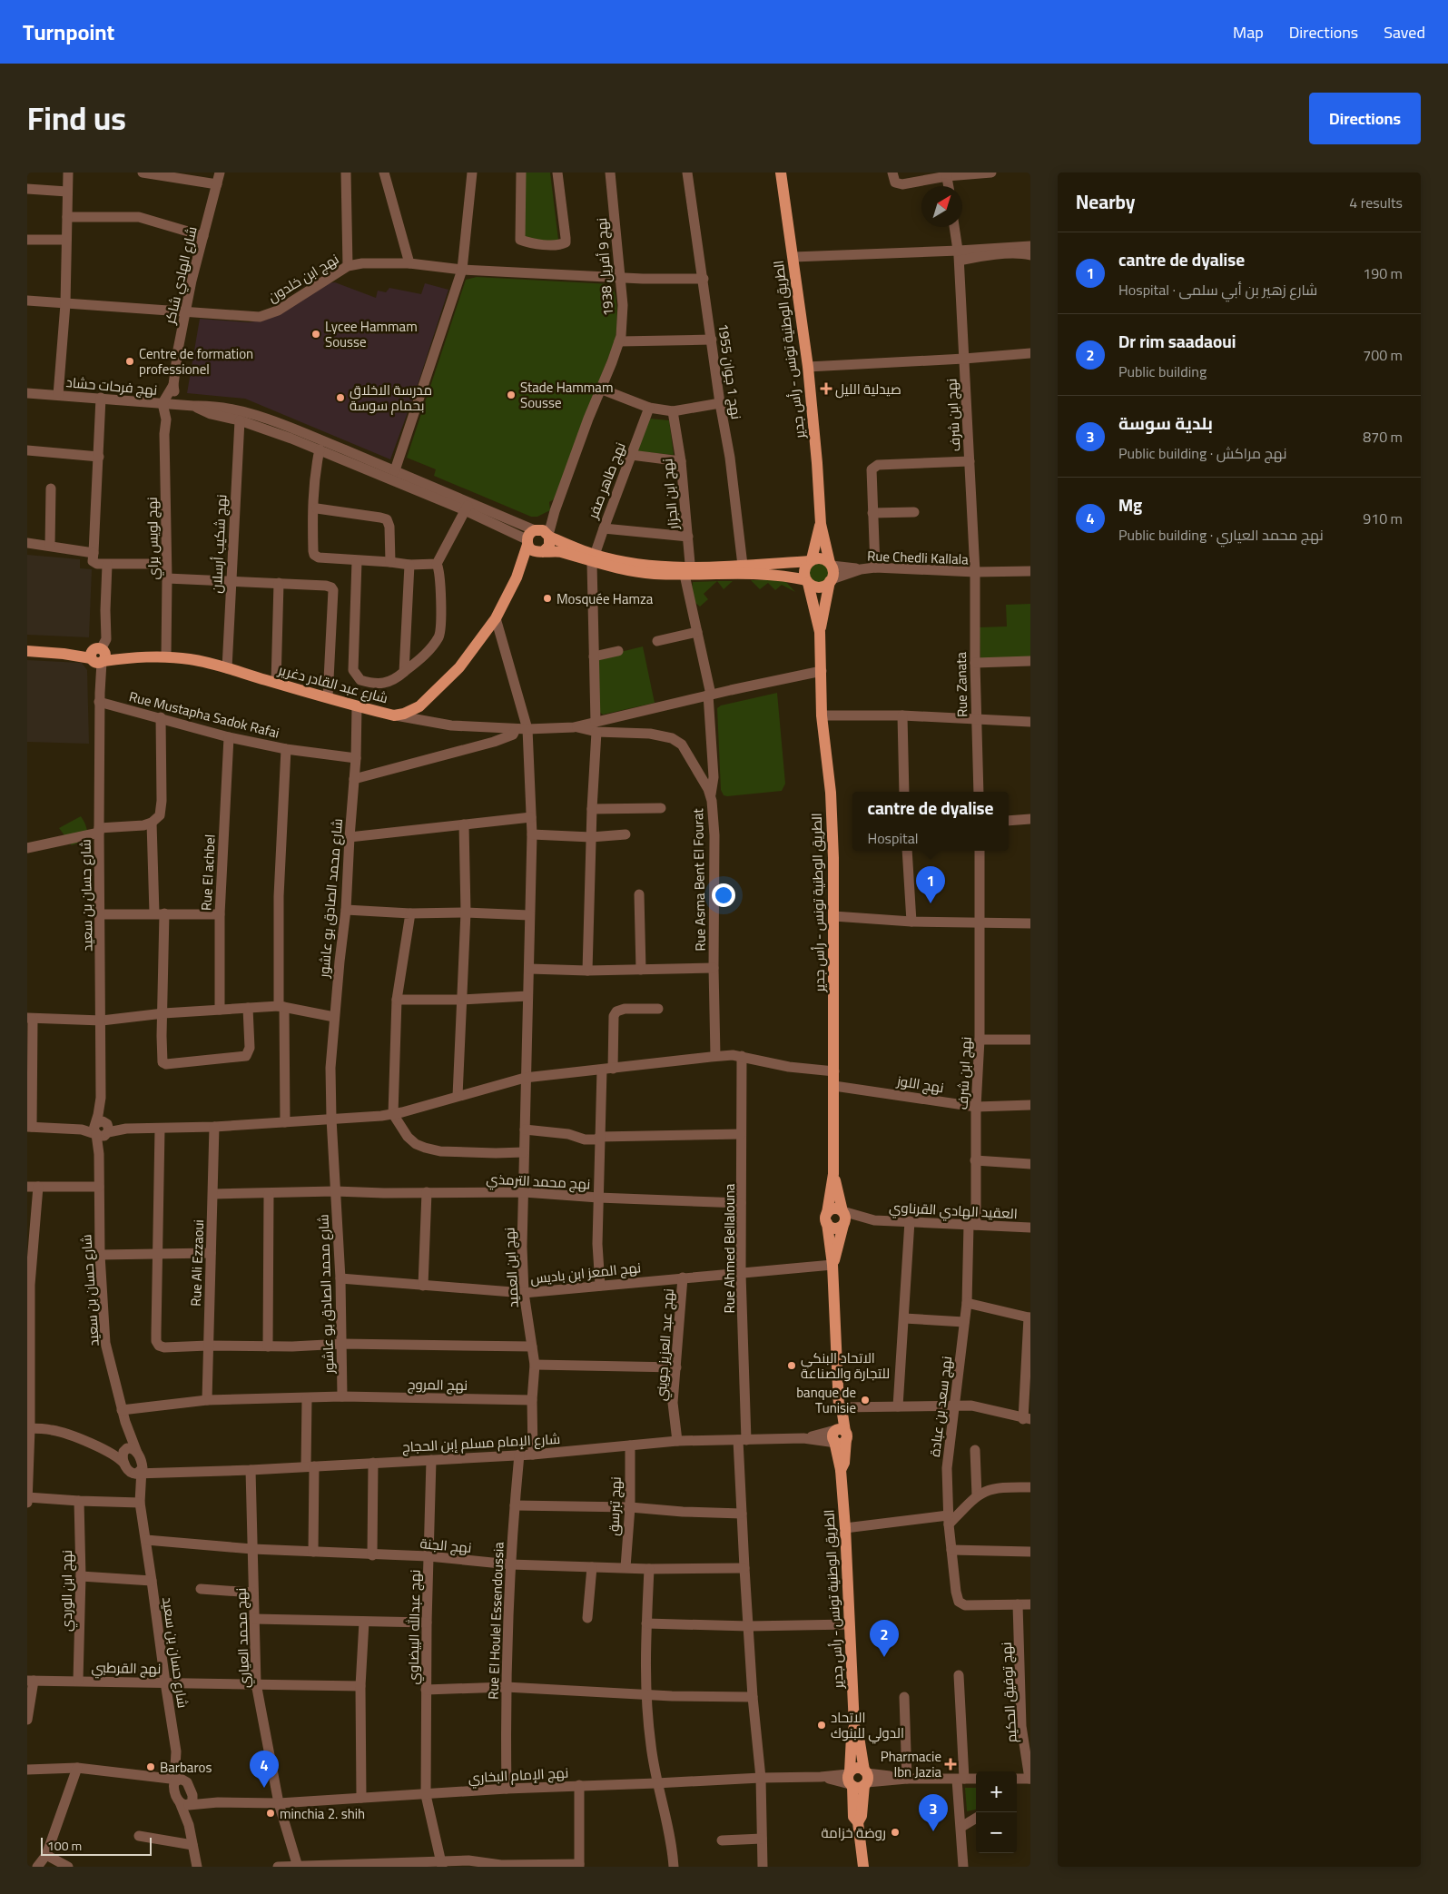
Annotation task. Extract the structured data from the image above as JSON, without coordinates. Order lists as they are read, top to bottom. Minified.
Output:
{"streets":{"main road":["الطريق الوطنية تونس - رأس جدير","شارع عبد القادر دغرير"],"street":["نهج 9 أفريل 1938","شارع الهادي شاكر","نهج ابن خلدون","نهج 1 جوان 1955","نهج فرحات حشاد","نهج ابن شرف","نهج طاهر صفر","نهج ابن الجزار","نهج لويس براي","نهج شكيب أرسلان","Rue Chedli Kallala","Rue Zanata","Rue Mustapha Sadok Rafai","Rue El achbel","Rue Asma Bent El Fourat","شارع حسان بن سعيد","شارع محمد الصادق بو عاشور","نهج اللوز","نهج محمد الترمذي","العقيد الهادي القرناوي","Rue Ahmed Bellalouna","Rue Ali Ezzaoui","نهج ابن العميد","نهج المعز ابن باديس","نهج عبد العزيز جويني","نهج المروج","نهج سعد بن عبادة","شارع اﻹمام مسلم إبن الحجاج","نهج تبرسق","نهج الجنة","نهج ابن الوردي","Rue El Houlel Essendoussia","نهج عبدالله البيضاوي","نهج محمد العياري","نهج القرطبي","نهج توفيق الحكيم","نهج الإمام البخاري"]},"crossings":[["نهج 9 أفريل 1938","نهج ابن خلدون"],["نهج 9 أفريل 1938","شارع عبد القادر دغرير"],["شارع الهادي شاكر","نهج ابن خلدون"],["شارع الهادي شاكر","نهج فرحات حشاد"],["نهج ابن خلدون","نهج 1 جوان 1955"],["الطريق الوطنية تونس - رأس جدير","Rue Chedli Kallala"],["الطريق الوطنية تونس - رأس جدير","نهج اللوز"],["الطريق الوطنية تونس - رأس جدير","نهج المعز ابن باديس"],["الطريق الوطنية تونس - رأس جدير","شارع اﻹمام مسلم إبن الحجاج"],["الطريق الوطنية تونس - رأس جدير","نهج الإمام البخاري"],["نهج ابن شرف","Rue Chedli Kallala"],["نهج ابن شرف","Rue Zanata"],["نهج ابن شرف","نهج اللوز"],["نهج ابن شرف","العقيد الهادي القرناوي"],["نهج ابن شرف","نهج سعد بن عبادة"],["نهج طاهر صفر","Rue Asma Bent El Fourat"],["نهج ابن الجزار","Rue Asma Bent El Fourat"],["نهج لويس براي","شارع عبد القادر دغرير"],["نهج شكيب أرسلان","شارع عبد القادر دغرير"],["Rue Chedli Kallala","Rue Zanata"],["شارع عبد القادر دغرير","Rue Asma Bent El Fourat"],["شارع عبد القادر دغرير","شارع حسان بن سعيد"],["شارع عبد القادر دغرير","شارع محمد الصادق بو عاشور"],["شارع عبد القادر دغرير","نهج ابن العميد"],["Rue Mustapha Sadok Rafai","Rue El achbel"],["Rue Mustapha Sadok Rafai","شارع حسان بن سعيد"],["Rue Mustapha Sadok Rafai","شارع محمد الصادق بو عاشور"],["Rue Asma Bent El Fourat","نهج اللوز"],["Rue Asma Bent El Fourat","نهج ابن العميد"],["شارع حسان بن سعيد","نهج اللوز"],["شارع حسان بن سعيد","نهج المروج"],["شارع حسان بن سعيد","شارع اﻹمام مسلم إبن الحجاج"],["شارع حسان بن سعيد","نهج الجنة"],["شارع حسان بن سعيد","نهج القرطبي"],["شارع محمد الصادق بو عاشور","نهج اللوز"],["شارع محمد الصادق بو عاشور","نهج محمد الترمذي"],["شارع محمد الصادق بو عاشور","نهج المعز ابن باديس"],["شارع محمد الصادق بو عاشور","نهج المروج"],["نهج اللوز","Rue Ahmed Bellalouna"],["نهج اللوز","Rue Ali Ezzaoui"],["نهج اللوز","نهج ابن العميد"],["نهج محمد الترمذي","Rue Ahmed Bellalouna"],["نهج محمد الترمذي","Rue Ali Ezzaoui"],["نهج محمد الترمذي","نهج ابن العميد"],["العقيد الهادي القرناوي","نهج سعد بن عبادة"],["Rue Ahmed Bellalouna","نهج المعز ابن باديس"],["Rue Ahmed Bellalouna","شارع اﻹمام مسلم إبن الحجاج"],["Rue Ahmed Bellalouna","نهج الجنة"],["Rue Ahmed Bellalouna","نهج الإمام البخاري"],["Rue Ali Ezzaoui","نهج المروج"],["نهج ابن العميد","نهج المعز ابن باديس"],["نهج ابن العميد","نهج المروج"],["نهج ابن العميد","شارع اﻹمام مسلم إبن الحجاج"],["نهج المعز ابن باديس","نهج عبد العزيز جويني"],["نهج عبد العزيز جويني","شارع اﻹمام مسلم إبن الحجاج"],["نهج سعد بن عبادة","نهج توفيق الحكيم"],["شارع اﻹمام مسلم إبن الحجاج","نهج تبرسق"],["شارع اﻹمام مسلم إبن الحجاج","Rue El Houlel Essendoussia"],["شارع اﻹمام مسلم إبن الحجاج","نهج عبدالله البيضاوي"],["شارع اﻹمام مسلم إبن الحجاج","نهج محمد العياري"],["نهج تبرسق","نهج الجنة"],["نهج الجنة","Rue El Houlel Essendoussia"],["نهج الجنة","نهج عبدالله البيضاوي"],["نهج الجنة","نهج محمد العياري"],["نهج ابن الوردي","نهج القرطبي"],["Rue El Houlel Essendoussia","نهج الإمام البخاري"],["نهج عبدالله البيضاوي","نهج الإمام البخاري"],["نهج محمد العياري","نهج القرطبي"],["نهج محمد العياري","نهج الإمام البخاري"]],"places":{"other":["Lycee Hammam Sousse","Centre de formation professionel","Stade Hammam Sousse","مدرسة الاخلاق بحمام سوسة","Mosquée Hamza","الاتحاد البنكي للتجارة والصناعة","banque de Tunisie","الاتحاد الدولي للبنوك","Barbaros","minchia 2. shih","روضة خزامة"],"health":["صيدلية الليل","Pharmacie Ibn Jazia"]},"scale_bar":"100 m","north":"top right","page":{"header":"Turnpoint","nav":["Map","Directions","Saved"],"title":"Find us","buttons":"Directions","heading":["Nearby","4 results"],"list":[{"mark":"1","name":"cantre de dyalise","note":"Hospital · شارع زهير بن أبي سلمى","value":"190 m"},{"mark":"2","name":"Dr rim saadaoui","note":"Public building","value":"700 m"},{"mark":"3","name":"بلدية سوسة","note":"Public building · نهج مراكش","value":"870 m"},{"mark":"4","name":"Mg","note":"Public building · نهج محمد العياري","value":"910 m"}],"popup":["cantre de dyalise","Hospital"],"pins":["1","2","4","3"],"map_buttons":["+","−"],"scale":"100 m"}}
